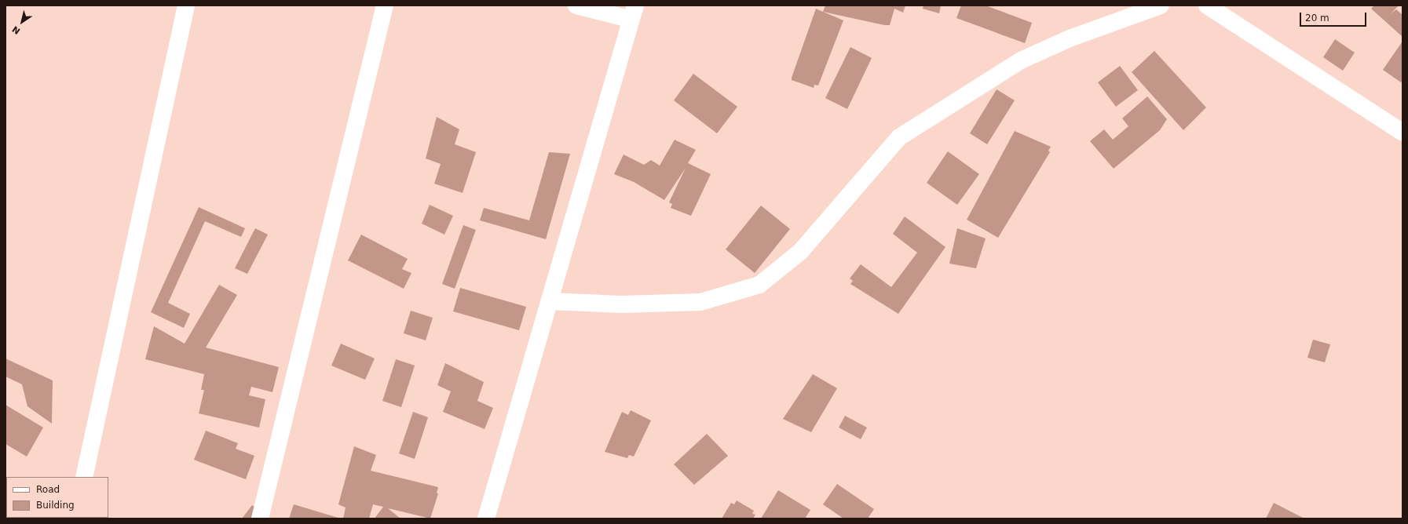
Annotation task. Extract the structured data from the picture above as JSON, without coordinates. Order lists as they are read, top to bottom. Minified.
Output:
{"legend":["Road","Building"],"scale_bar":"20 m","north":"bottom left"}
